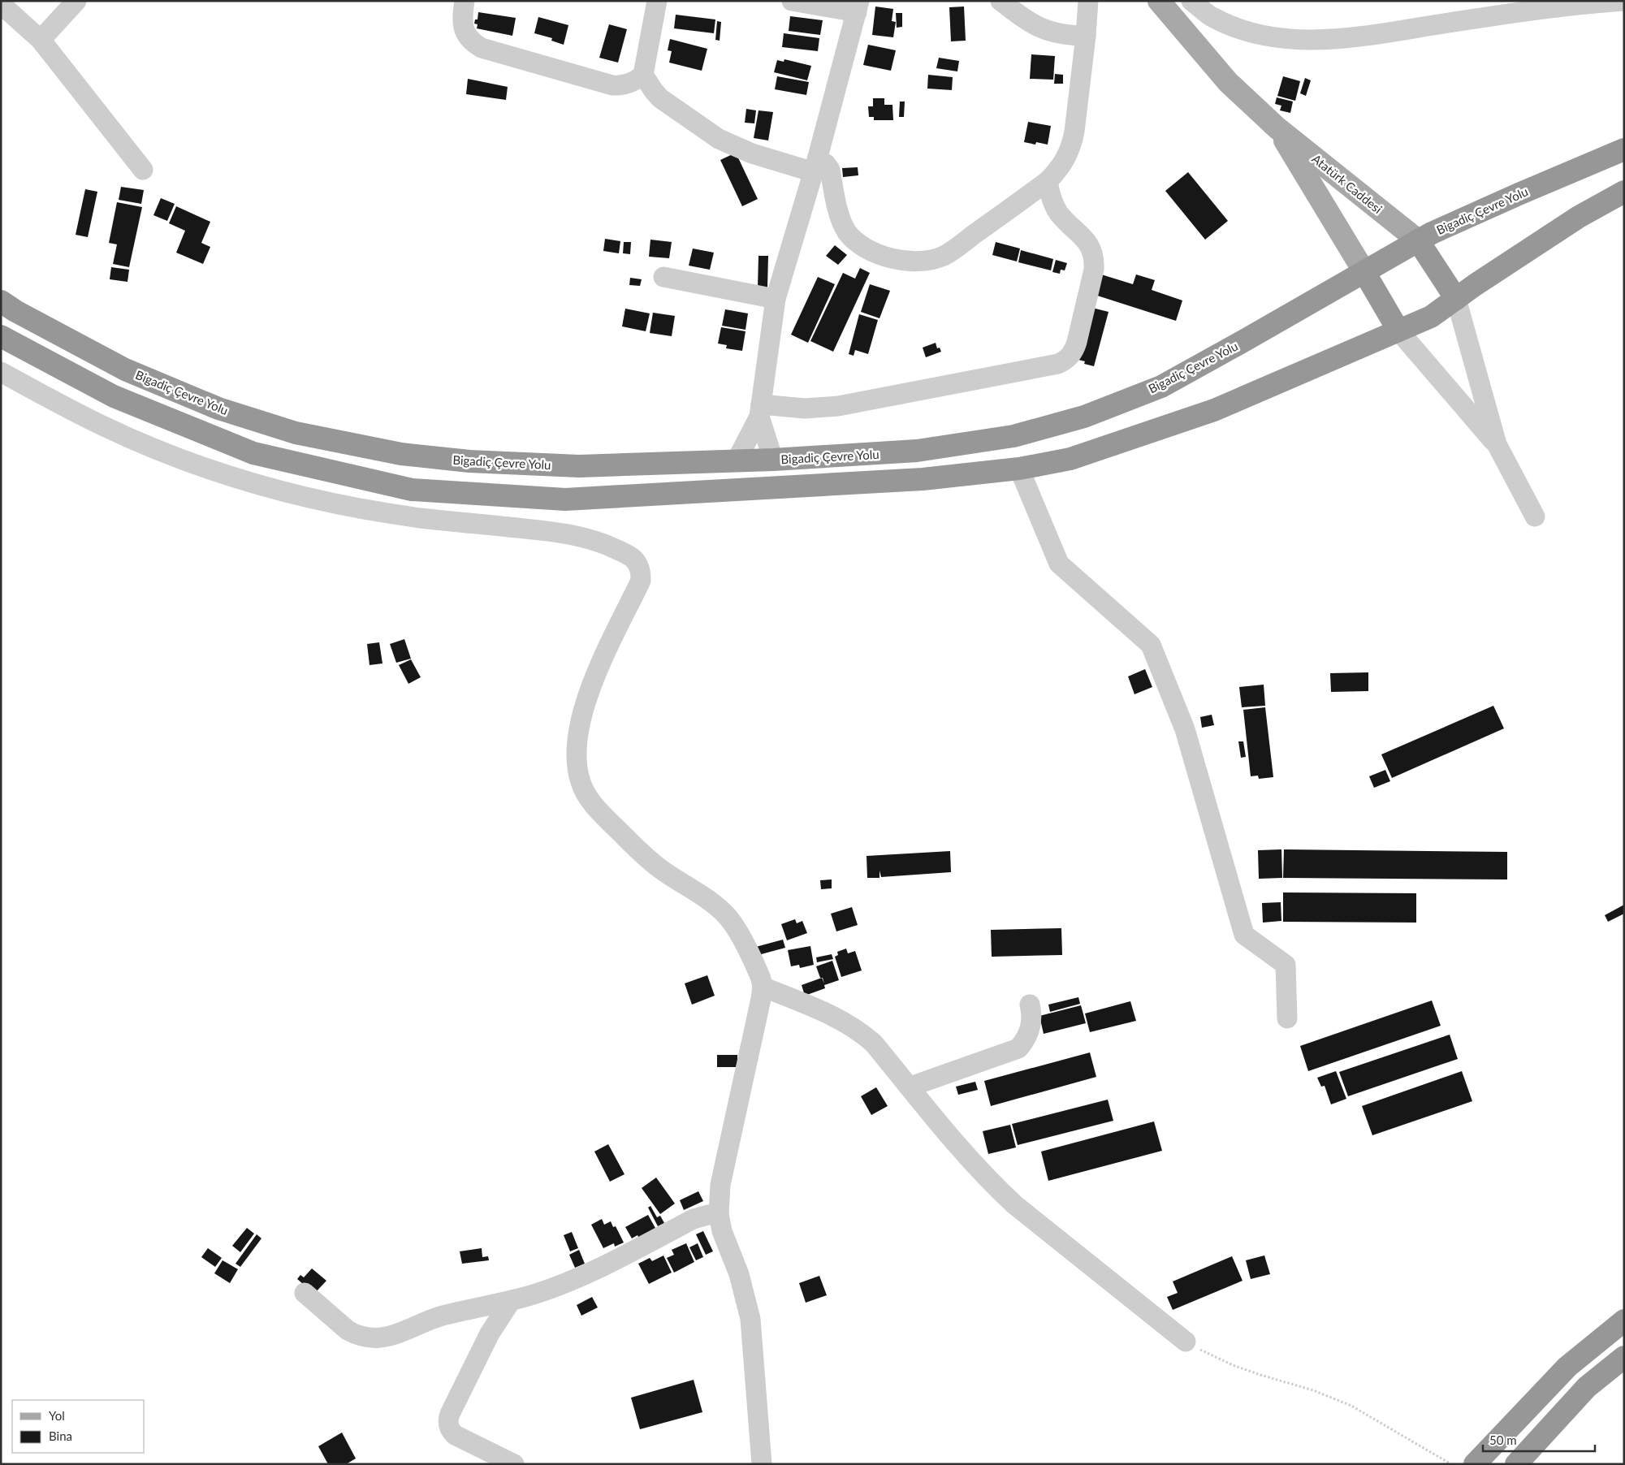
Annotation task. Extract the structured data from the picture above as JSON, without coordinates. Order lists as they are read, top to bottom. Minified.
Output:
{"streets":{"highway":["Bigadiç Çevre Yolu"],"main road":["Atatürk Caddesi"]},"crossings":[["Atatürk Caddesi","Bigadiç Çevre Yolu"]],"legend":["Yol","Bina"],"scale_bar":"50 m"}
